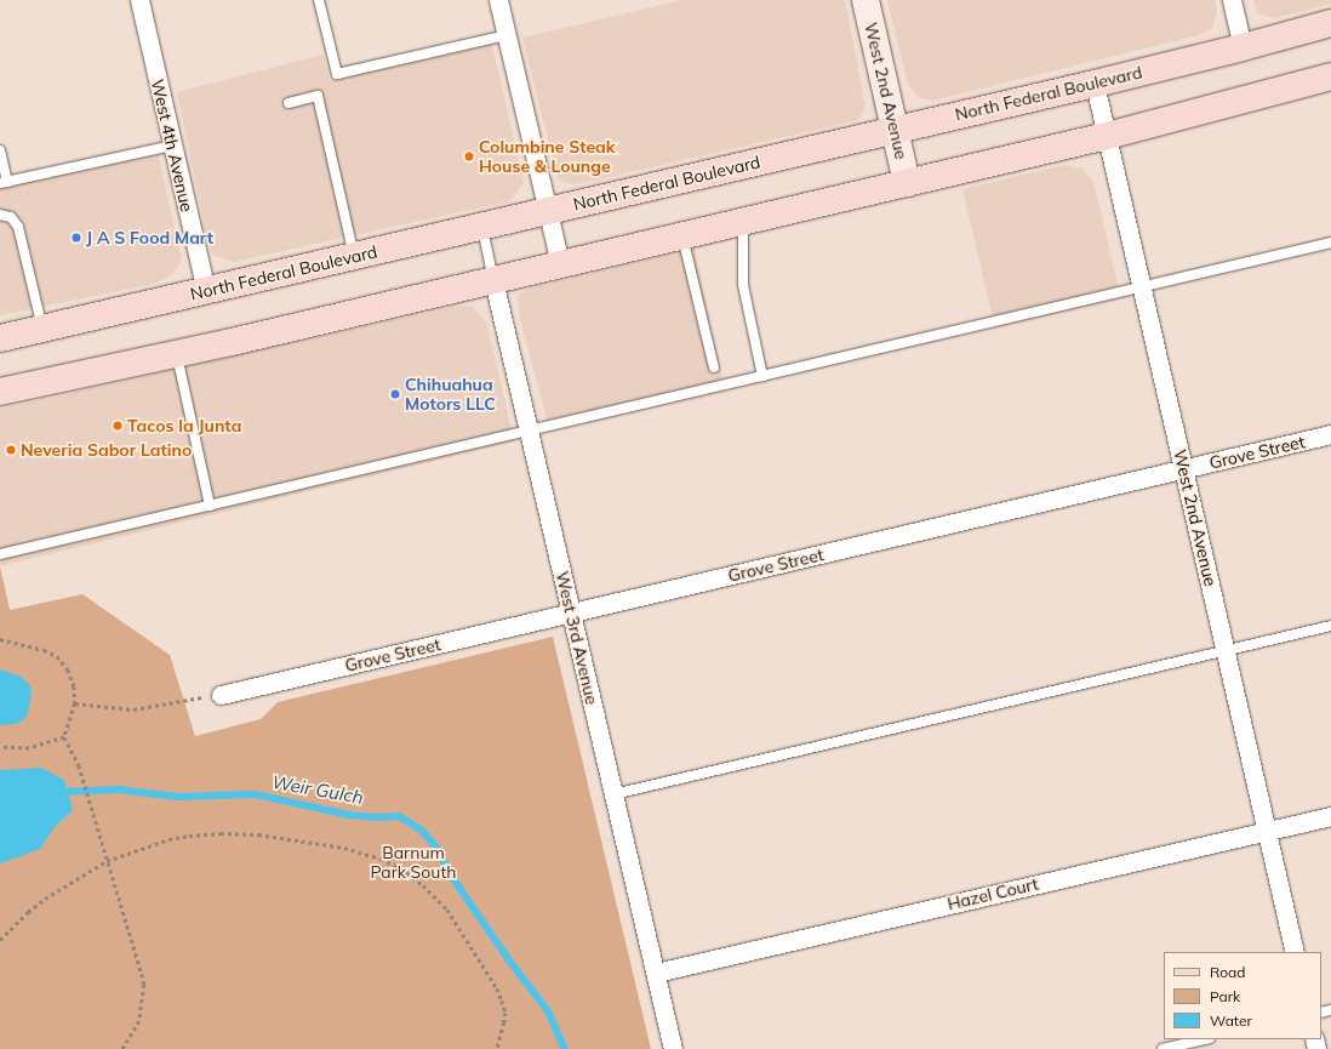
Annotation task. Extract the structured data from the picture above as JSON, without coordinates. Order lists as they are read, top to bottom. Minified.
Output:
{"streets":{"main road":["North Federal Boulevard"],"street":["West 2nd Avenue","West 4th Avenue","Grove Street","West 3rd Avenue","Hazel Court"]},"crossings":[["West 2nd Avenue","North Federal Boulevard"],["West 2nd Avenue","Grove Street"],["West 2nd Avenue","Hazel Court"],["North Federal Boulevard","West 4th Avenue"],["North Federal Boulevard","West 3rd Avenue"],["Grove Street","West 3rd Avenue"],["West 3rd Avenue","Hazel Court"]],"water":["Weir Gulch"],"parks":["Barnum Park South"],"places":["Columbine Steak House & Lounge","J A S Food Mart","Chihuahua Motors LLC","Tacos la Junta","Neveria Sabor Latino"],"legend":["Road","Park","Water"]}
